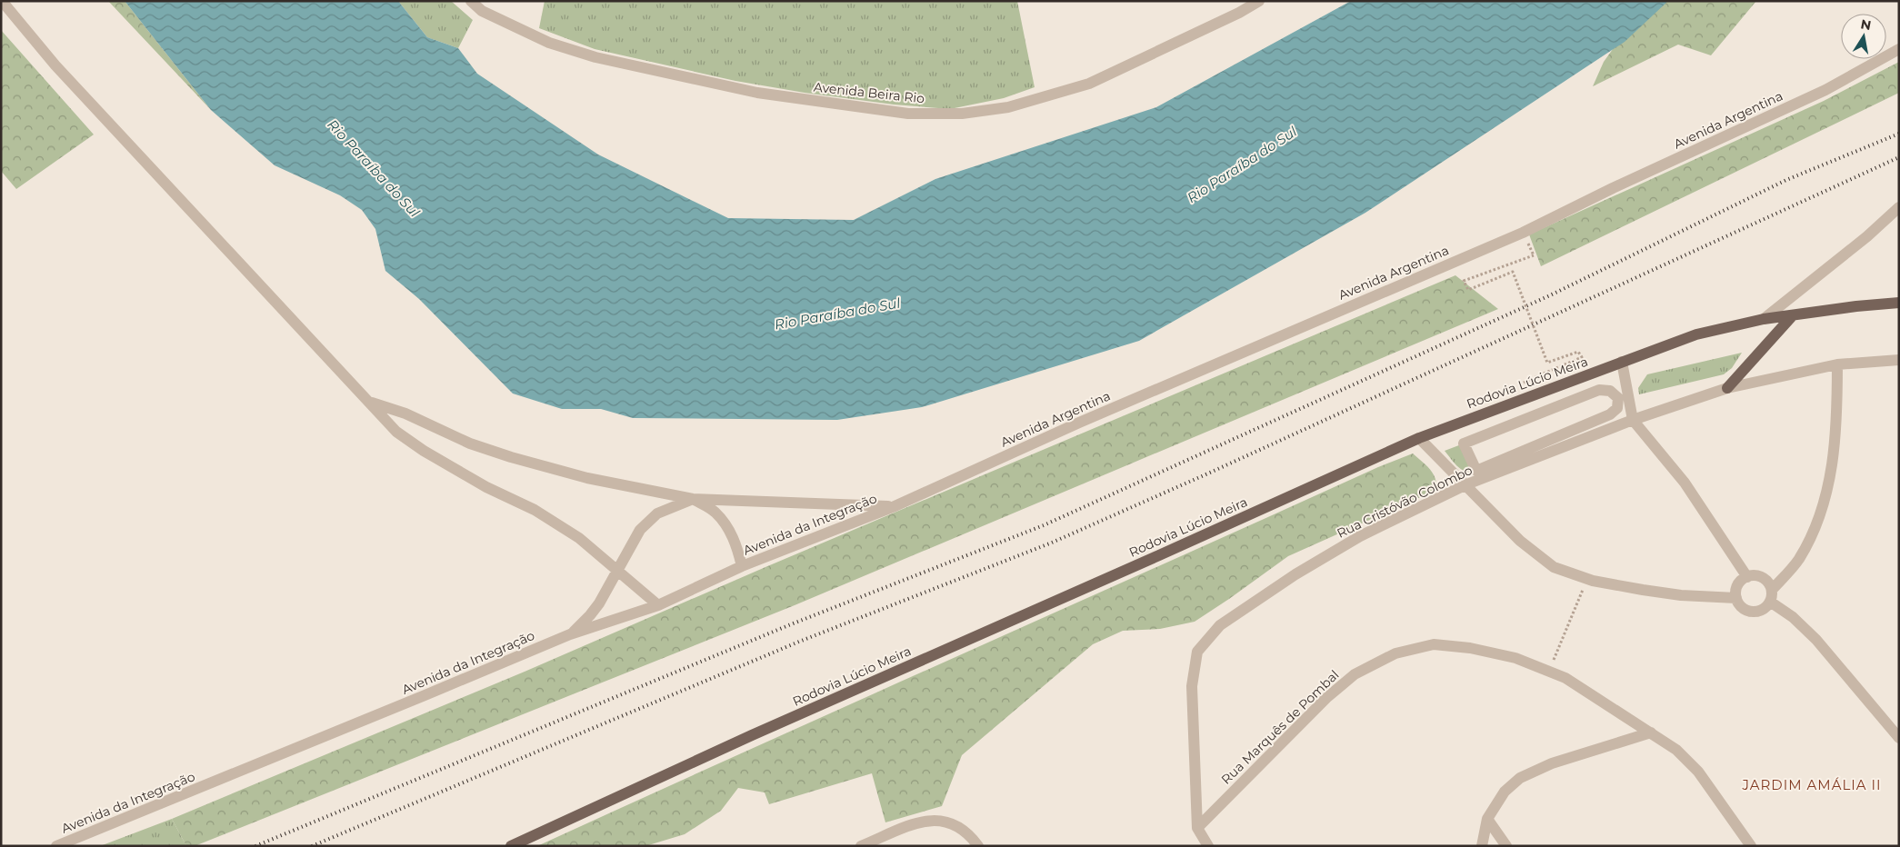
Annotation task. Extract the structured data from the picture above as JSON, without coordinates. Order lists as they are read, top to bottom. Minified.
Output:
{"streets":{"main road":["Rodovia Lúcio Meira"],"street":["Avenida Beira Rio","Avenida Argentina","Rua Cristóvão Colombo","Avenida da Integração","Rua Marquês de Pombal"]},"crossings":[["Avenida Argentina","Avenida da Integração"],["Rua Cristóvão Colombo","Rua Marquês de Pombal"]],"districts":["JARDIM AMÁLIA II"],"water":["Rio Paraíba do Sul"],"north":"top"}
